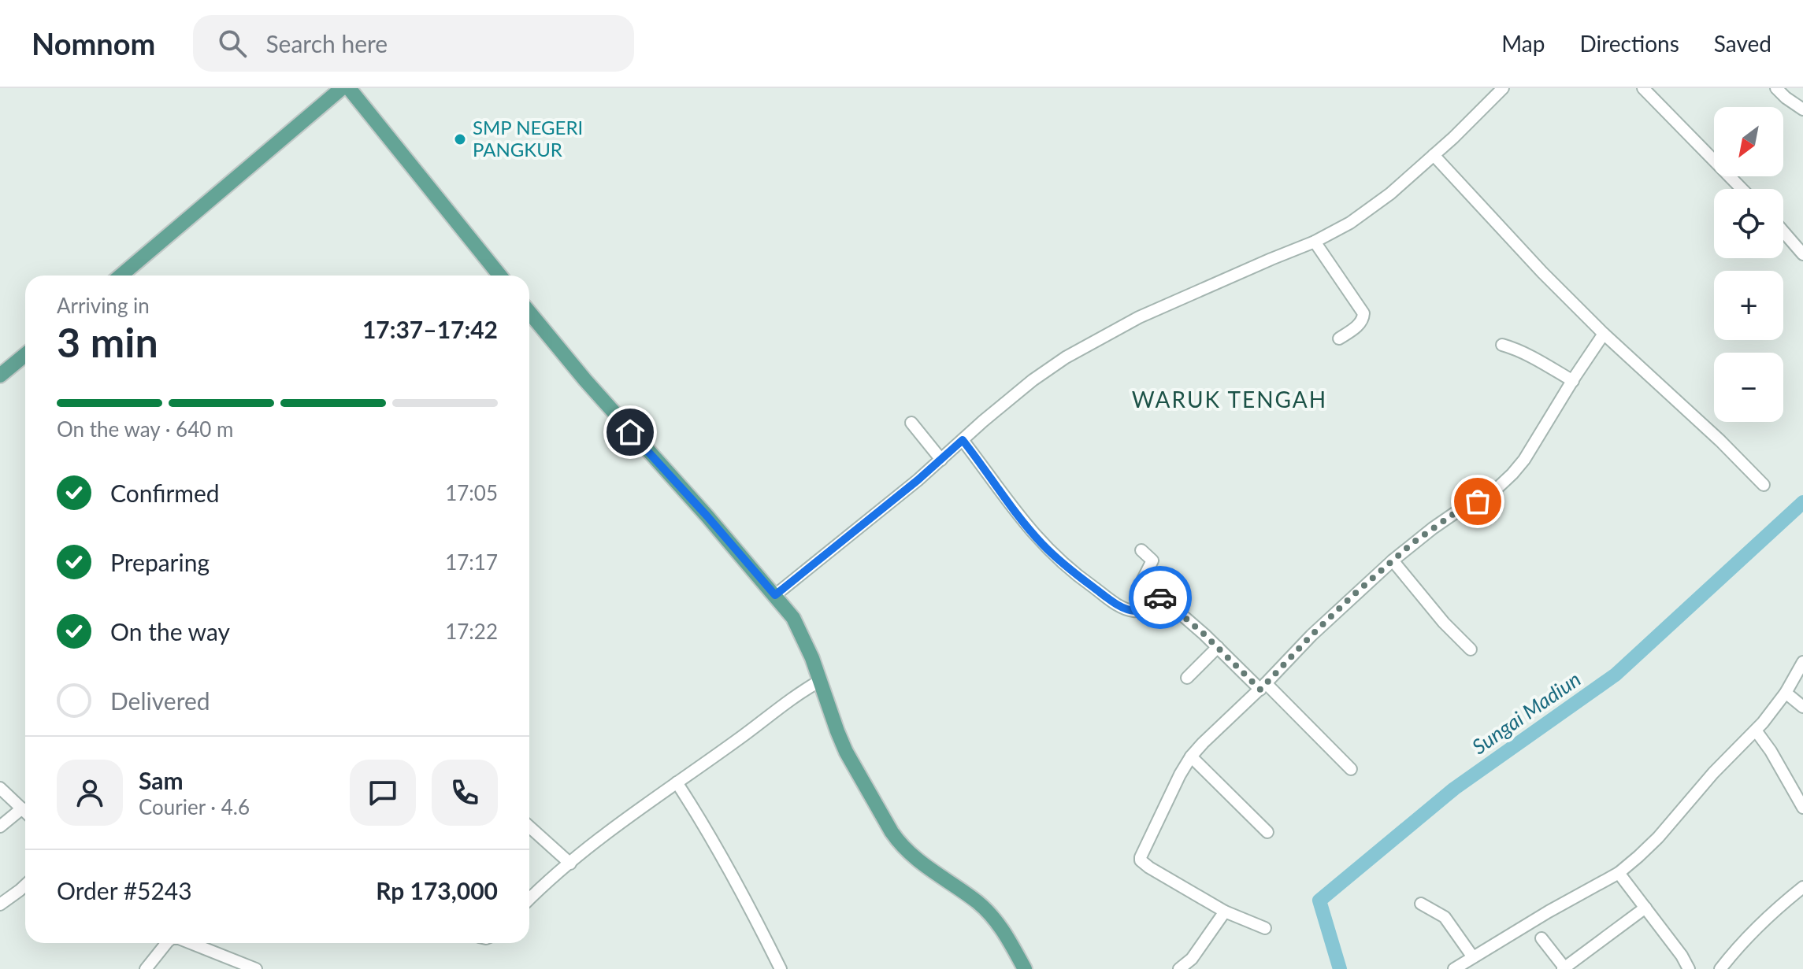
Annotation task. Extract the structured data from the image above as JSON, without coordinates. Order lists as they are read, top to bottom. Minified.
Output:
{"districts":["WARUK TENGAH"],"water":["Sungai Madiun"],"places":["SMP NEGERI PANGKUR"],"north":"bottom left","page":{"header":"Nomnom","search":"Search here","nav":["Map","Directions","Saved"],"map_buttons":["+","−"],"heading":["3 min","Arriving in","17:37–17:42"],"panel":["Sam","Courier · 4.6","Order #5243","Rp 173,000"],"bar":"On the way · 640 m","list":[["Confirmed","17:05"],["Preparing","17:17"],["On the way","17:22"],"Delivered"]}}
